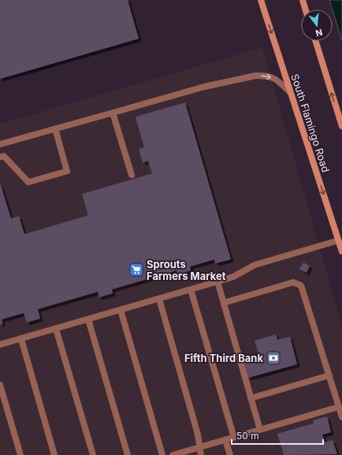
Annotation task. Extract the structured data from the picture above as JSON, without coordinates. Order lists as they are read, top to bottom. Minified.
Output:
{"streets":{"main road":["South Flamingo Road"]},"places":{"supermarket":["Sprouts Farmers Market"],"bank":["Fifth Third Bank"]},"scale_bar":"50 m","north":"bottom"}
